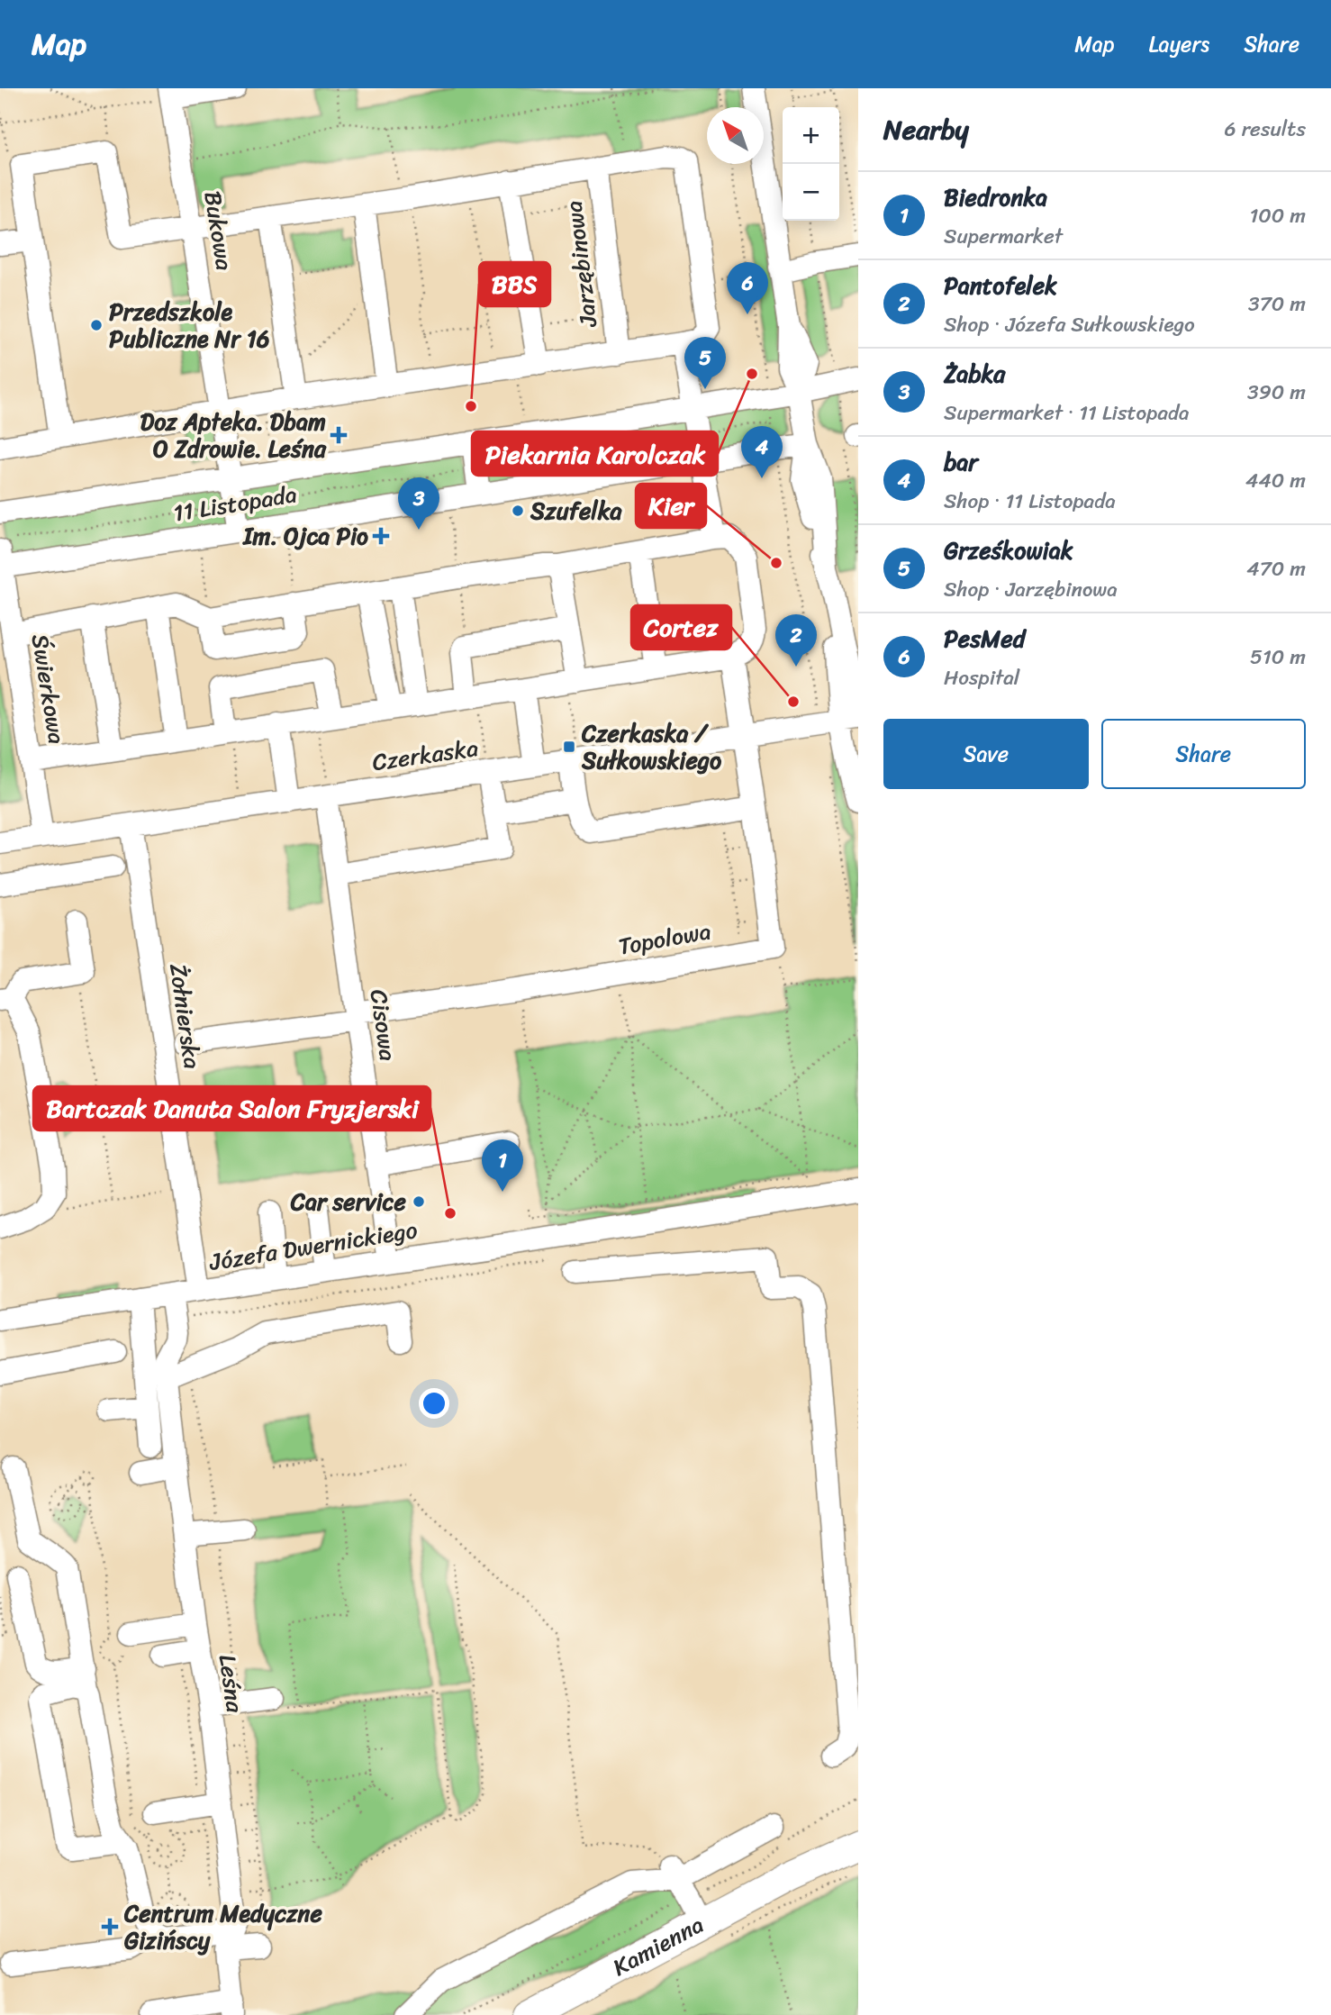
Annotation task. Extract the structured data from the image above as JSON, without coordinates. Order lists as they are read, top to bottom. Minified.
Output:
{"streets":{"main road":["Kamienna"],"street":["Bukowa","Jarzębinowa","11 Listopada","Świerkowa","Czerkaska","Topolowa","Żołnierska","Cisowa","Józefa Dwernickiego","Leśna"]},"crossings":[["Bukowa","Jarzębinowa"],["Bukowa","11 Listopada"],["11 Listopada","Świerkowa"],["Świerkowa","Czerkaska"],["Czerkaska","Żołnierska"],["Czerkaska","Cisowa"],["Topolowa","Cisowa"],["Żołnierska","Józefa Dwernickiego"],["Cisowa","Józefa Dwernickiego"],["Józefa Dwernickiego","Leśna"]],"places":{"other":["Przedszkole Publiczne Nr 16","Piekarnia Karolczak","BBS","Szufelka","Kier","Cortez","Car service","Bartczak Danuta Salon Fryzjerski"],"health":["Doz Apteka. Dbam O Zdrowie. Leśna","Im. Ojca Pio","Centrum Medyczne Gizińscy"],"transit":["Czerkaska / Sułkowskiego"]},"north":"top left","page":{"header":"Map","nav":["Map","Layers","Share"],"heading":["Nearby","6 results"],"map_buttons":["+","−"],"list":[{"mark":"1","name":"Biedronka","note":"Supermarket","value":"100 m"},{"mark":"2","name":"Pantofelek","note":"Shop · Józefa Sułkowskiego","value":"370 m"},{"mark":"3","name":"Żabka","note":"Supermarket · 11 Listopada","value":"390 m"},{"mark":"4","name":"bar","note":"Shop · 11 Listopada","value":"440 m"},{"mark":"5","name":"Grześkowiak","note":"Shop · Jarzębinowa","value":"470 m"},{"mark":"6","name":"PesMed","note":"Hospital","value":"510 m"}],"pins":["6","5","4","3","2","1"],"buttons":["Save","Share"]}}
